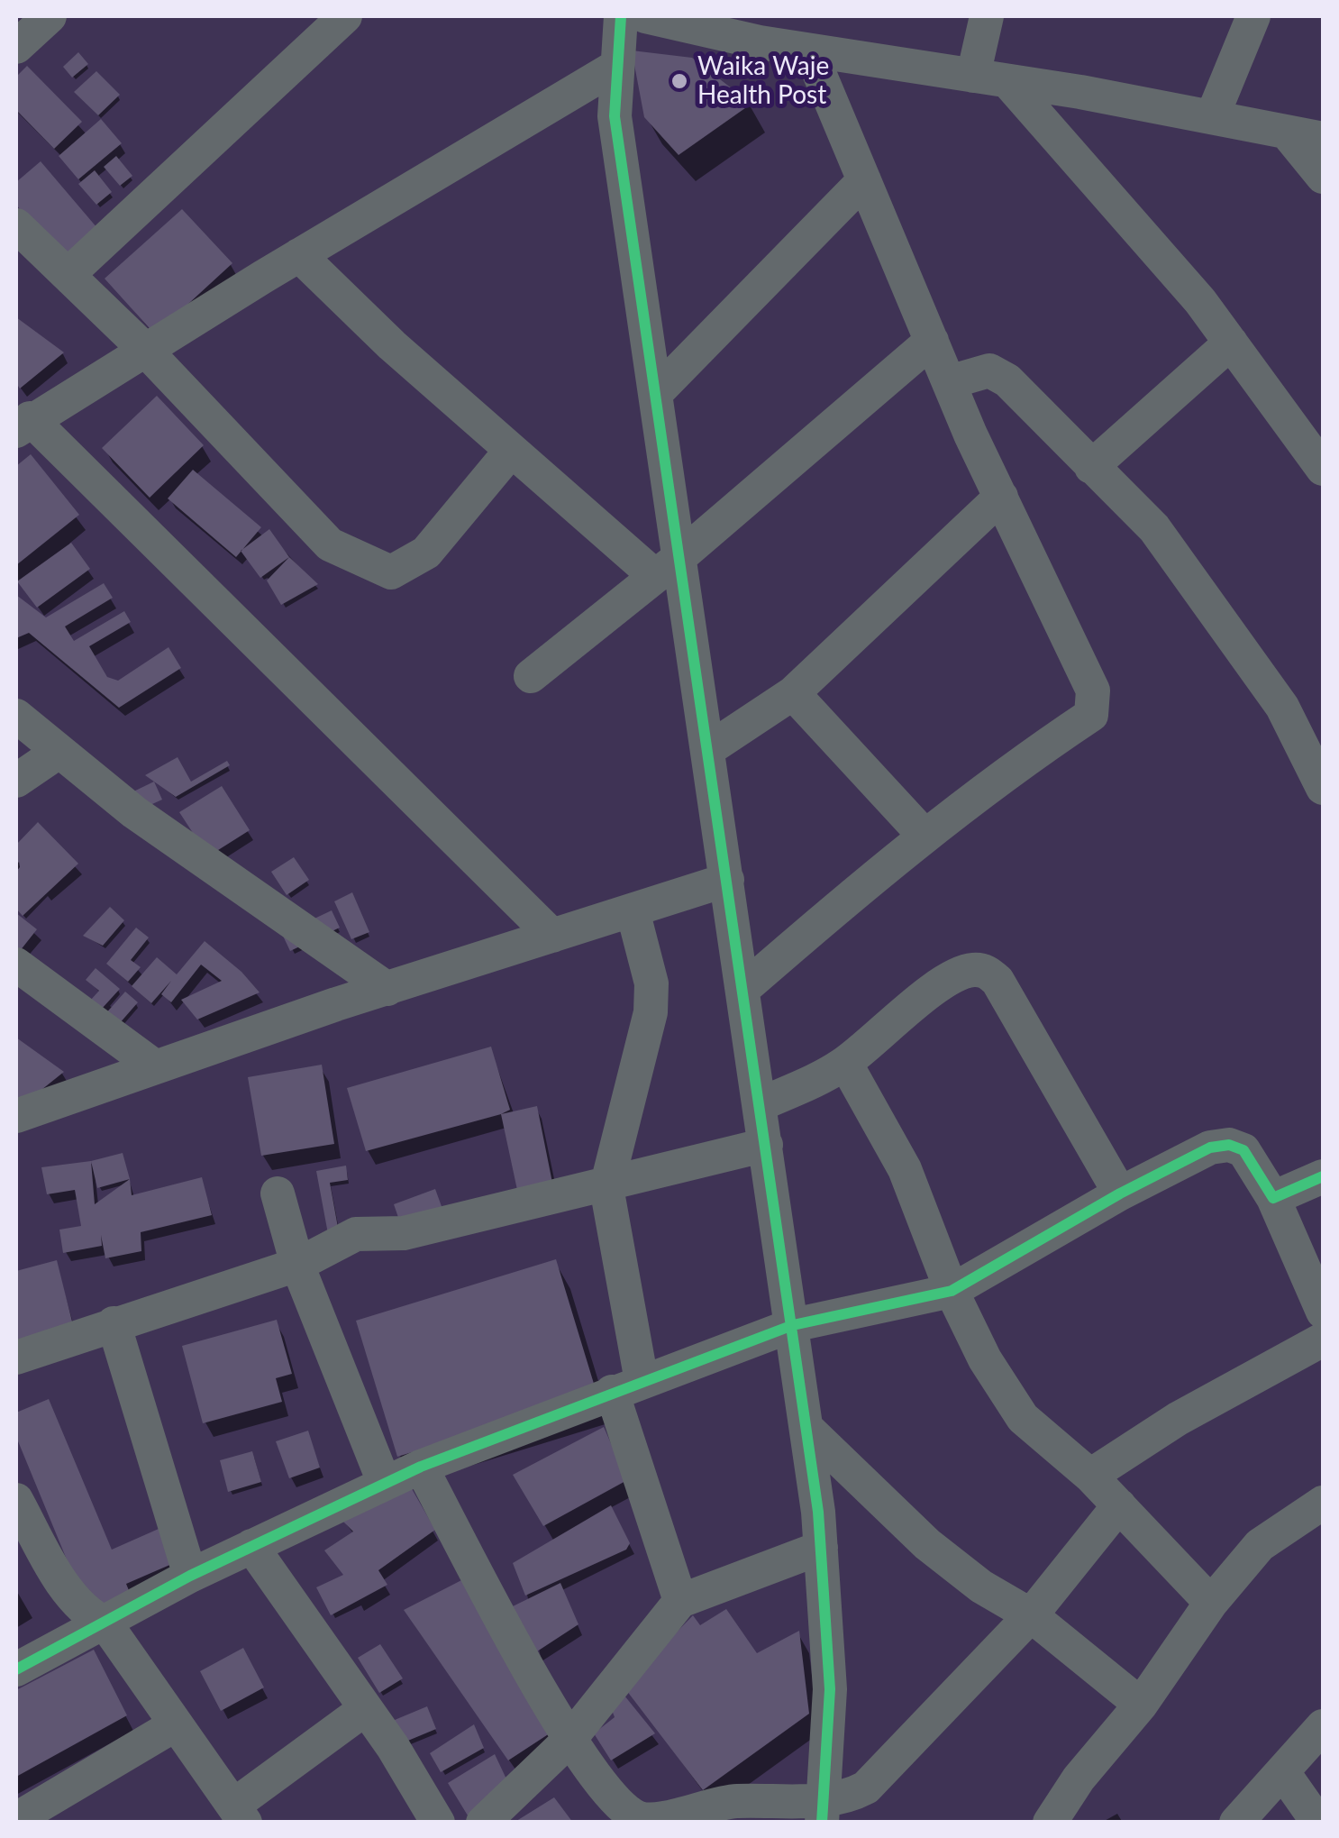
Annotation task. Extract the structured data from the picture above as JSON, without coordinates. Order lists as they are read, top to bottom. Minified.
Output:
{"places":["Waika Waje Health Post"]}
